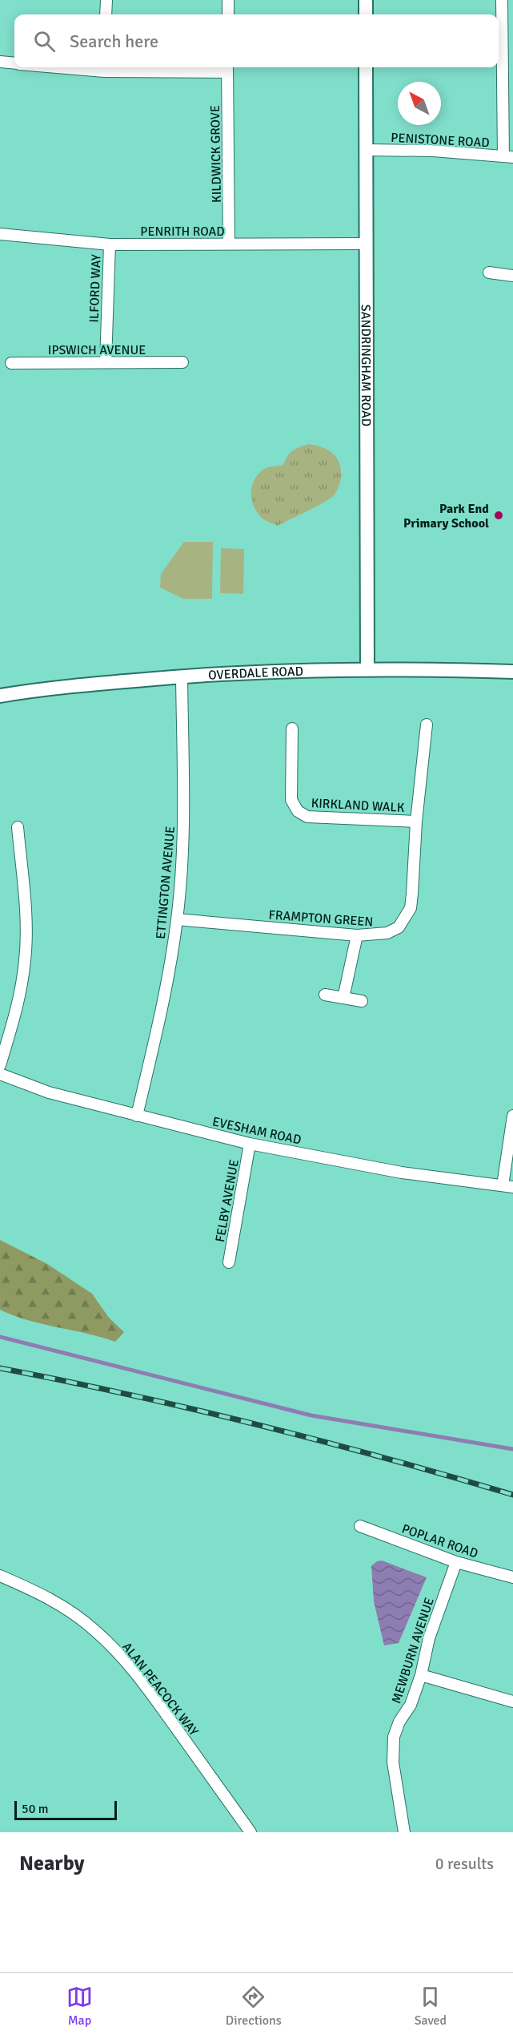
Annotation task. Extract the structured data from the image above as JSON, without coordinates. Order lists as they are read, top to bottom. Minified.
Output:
{"streets":{"street":["PENISTONE ROAD","KILDWICK GROVE","PENRITH ROAD","ILFORD WAY","IPSWICH AVENUE","SANDRINGHAM ROAD","OVERDALE ROAD","KIRKLAND WALK","ETTINGTON AVENUE","FRAMPTON GREEN","EVESHAM ROAD","FELBY AVENUE","POPLAR ROAD","MEWBURN AVENUE","ALAN PEACOCK WAY"]},"crossings":[["PENISTONE ROAD","SANDRINGHAM ROAD"],["KILDWICK GROVE","PENRITH ROAD"],["PENRITH ROAD","ILFORD WAY"],["PENRITH ROAD","SANDRINGHAM ROAD"],["ILFORD WAY","IPSWICH AVENUE"],["SANDRINGHAM ROAD","OVERDALE ROAD"],["OVERDALE ROAD","ETTINGTON AVENUE"],["KIRKLAND WALK","FRAMPTON GREEN"],["ETTINGTON AVENUE","FRAMPTON GREEN"],["ETTINGTON AVENUE","EVESHAM ROAD"],["EVESHAM ROAD","FELBY AVENUE"],["POPLAR ROAD","MEWBURN AVENUE"]],"places":["Park End Primary School"],"scale_bar":"50 m","north":"top left","page":{"search":"Search here","scale":"50 m","heading":["Nearby","0 results"],"nav":["Map","Directions","Saved"]}}
